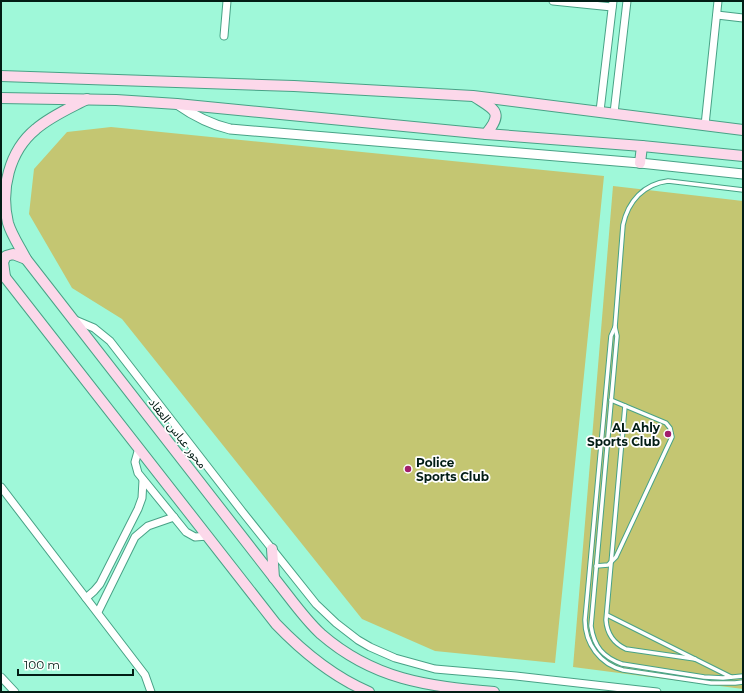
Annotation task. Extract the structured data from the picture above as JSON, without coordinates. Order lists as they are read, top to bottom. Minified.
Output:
{"streets":{"main road":["محور عباس العقاد"]},"places":["AL Ahly Sports Club","Police Sports Club"],"scale_bar":"100 m"}
